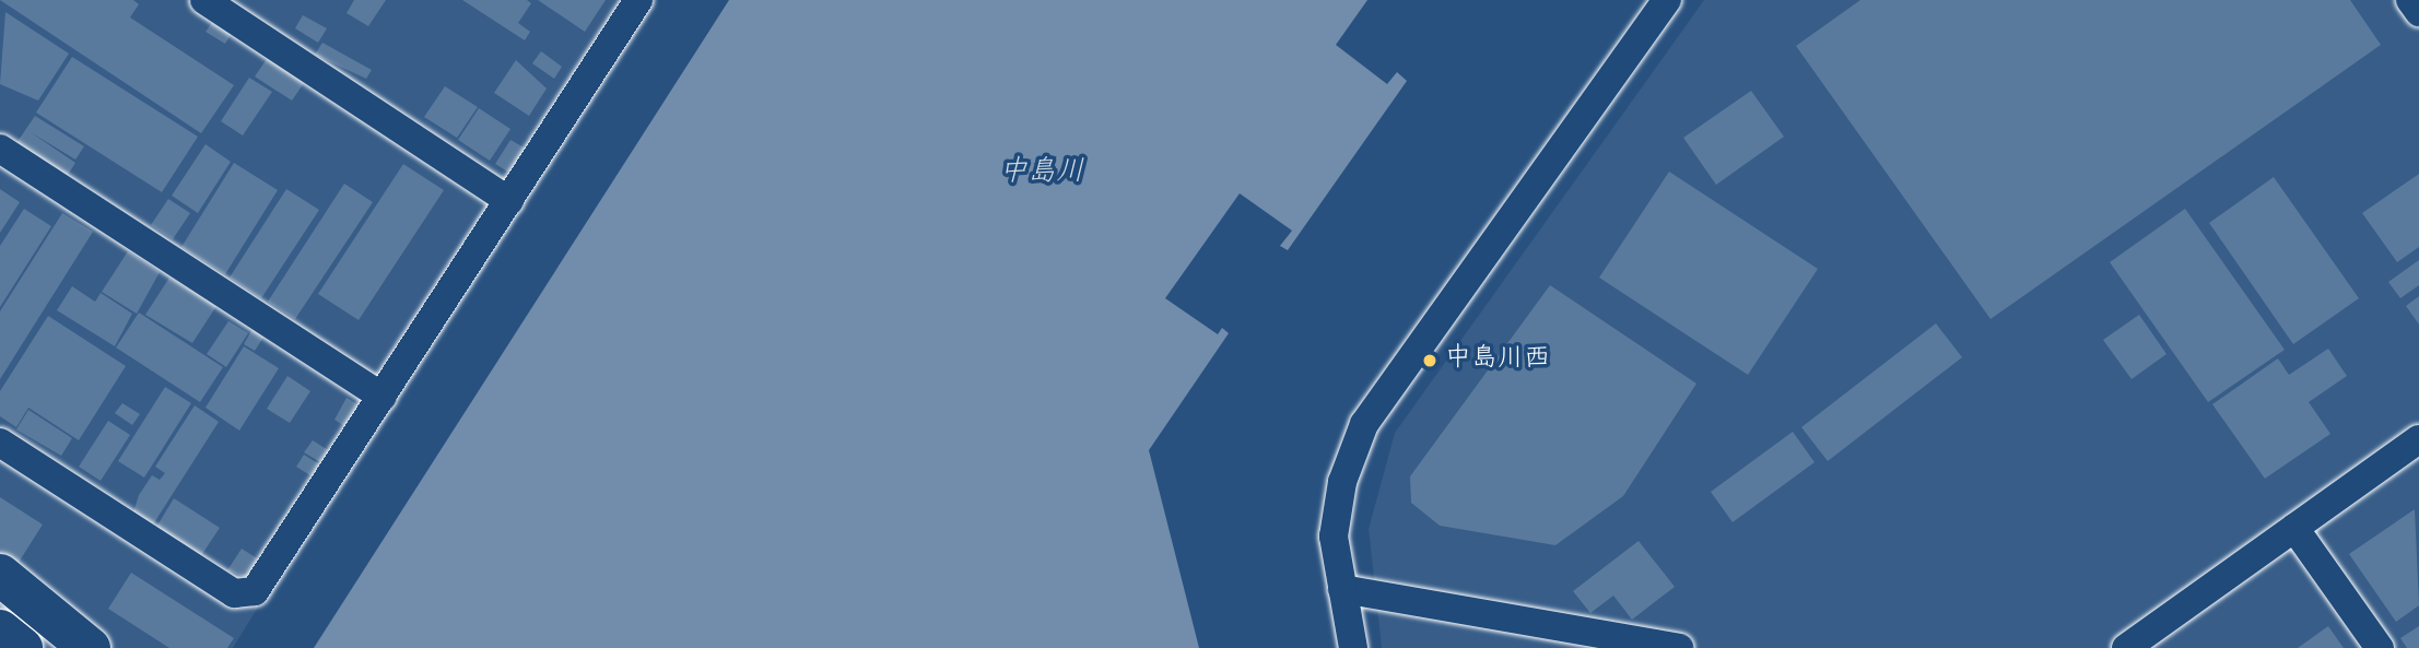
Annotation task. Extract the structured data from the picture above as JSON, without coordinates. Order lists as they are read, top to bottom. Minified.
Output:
{"water":["中島川"],"places":["中島川西"]}
